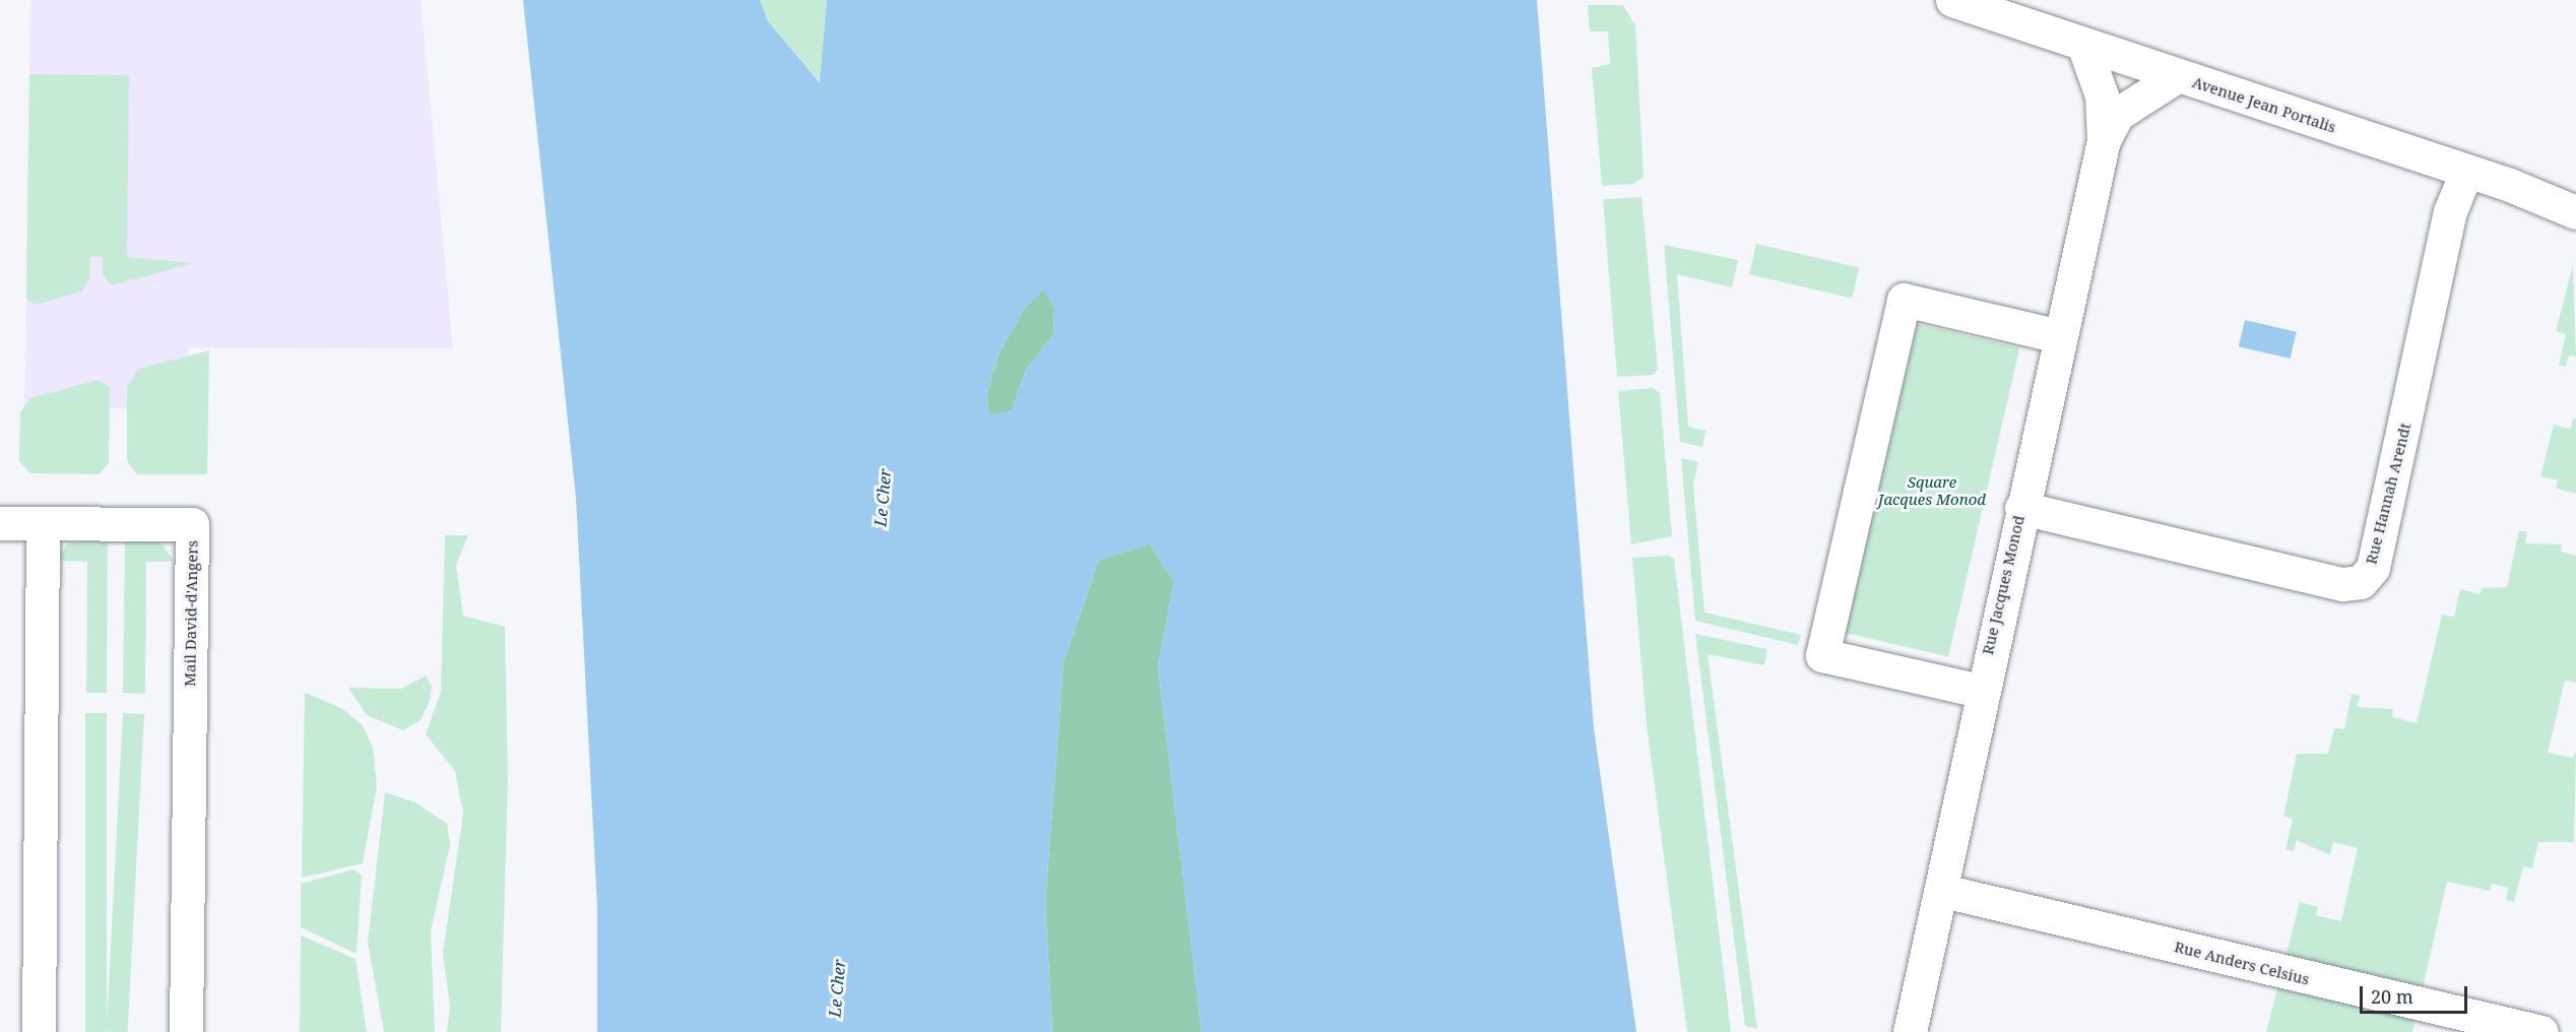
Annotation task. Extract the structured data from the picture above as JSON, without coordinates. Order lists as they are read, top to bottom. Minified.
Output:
{"streets":{"street":["Avenue Jean Portalis","Rue Hannah Arendt","Rue Jacques Monod","Mail David-d'Angers","Rue Anders Celsius"]},"crossings":[["Avenue Jean Portalis","Rue Hannah Arendt"],["Avenue Jean Portalis","Rue Jacques Monod"],["Rue Hannah Arendt","Rue Jacques Monod"],["Rue Jacques Monod","Rue Anders Celsius"]],"water":["Le Cher"],"parks":["Square Jacques Monod"],"scale_bar":"20 m"}
